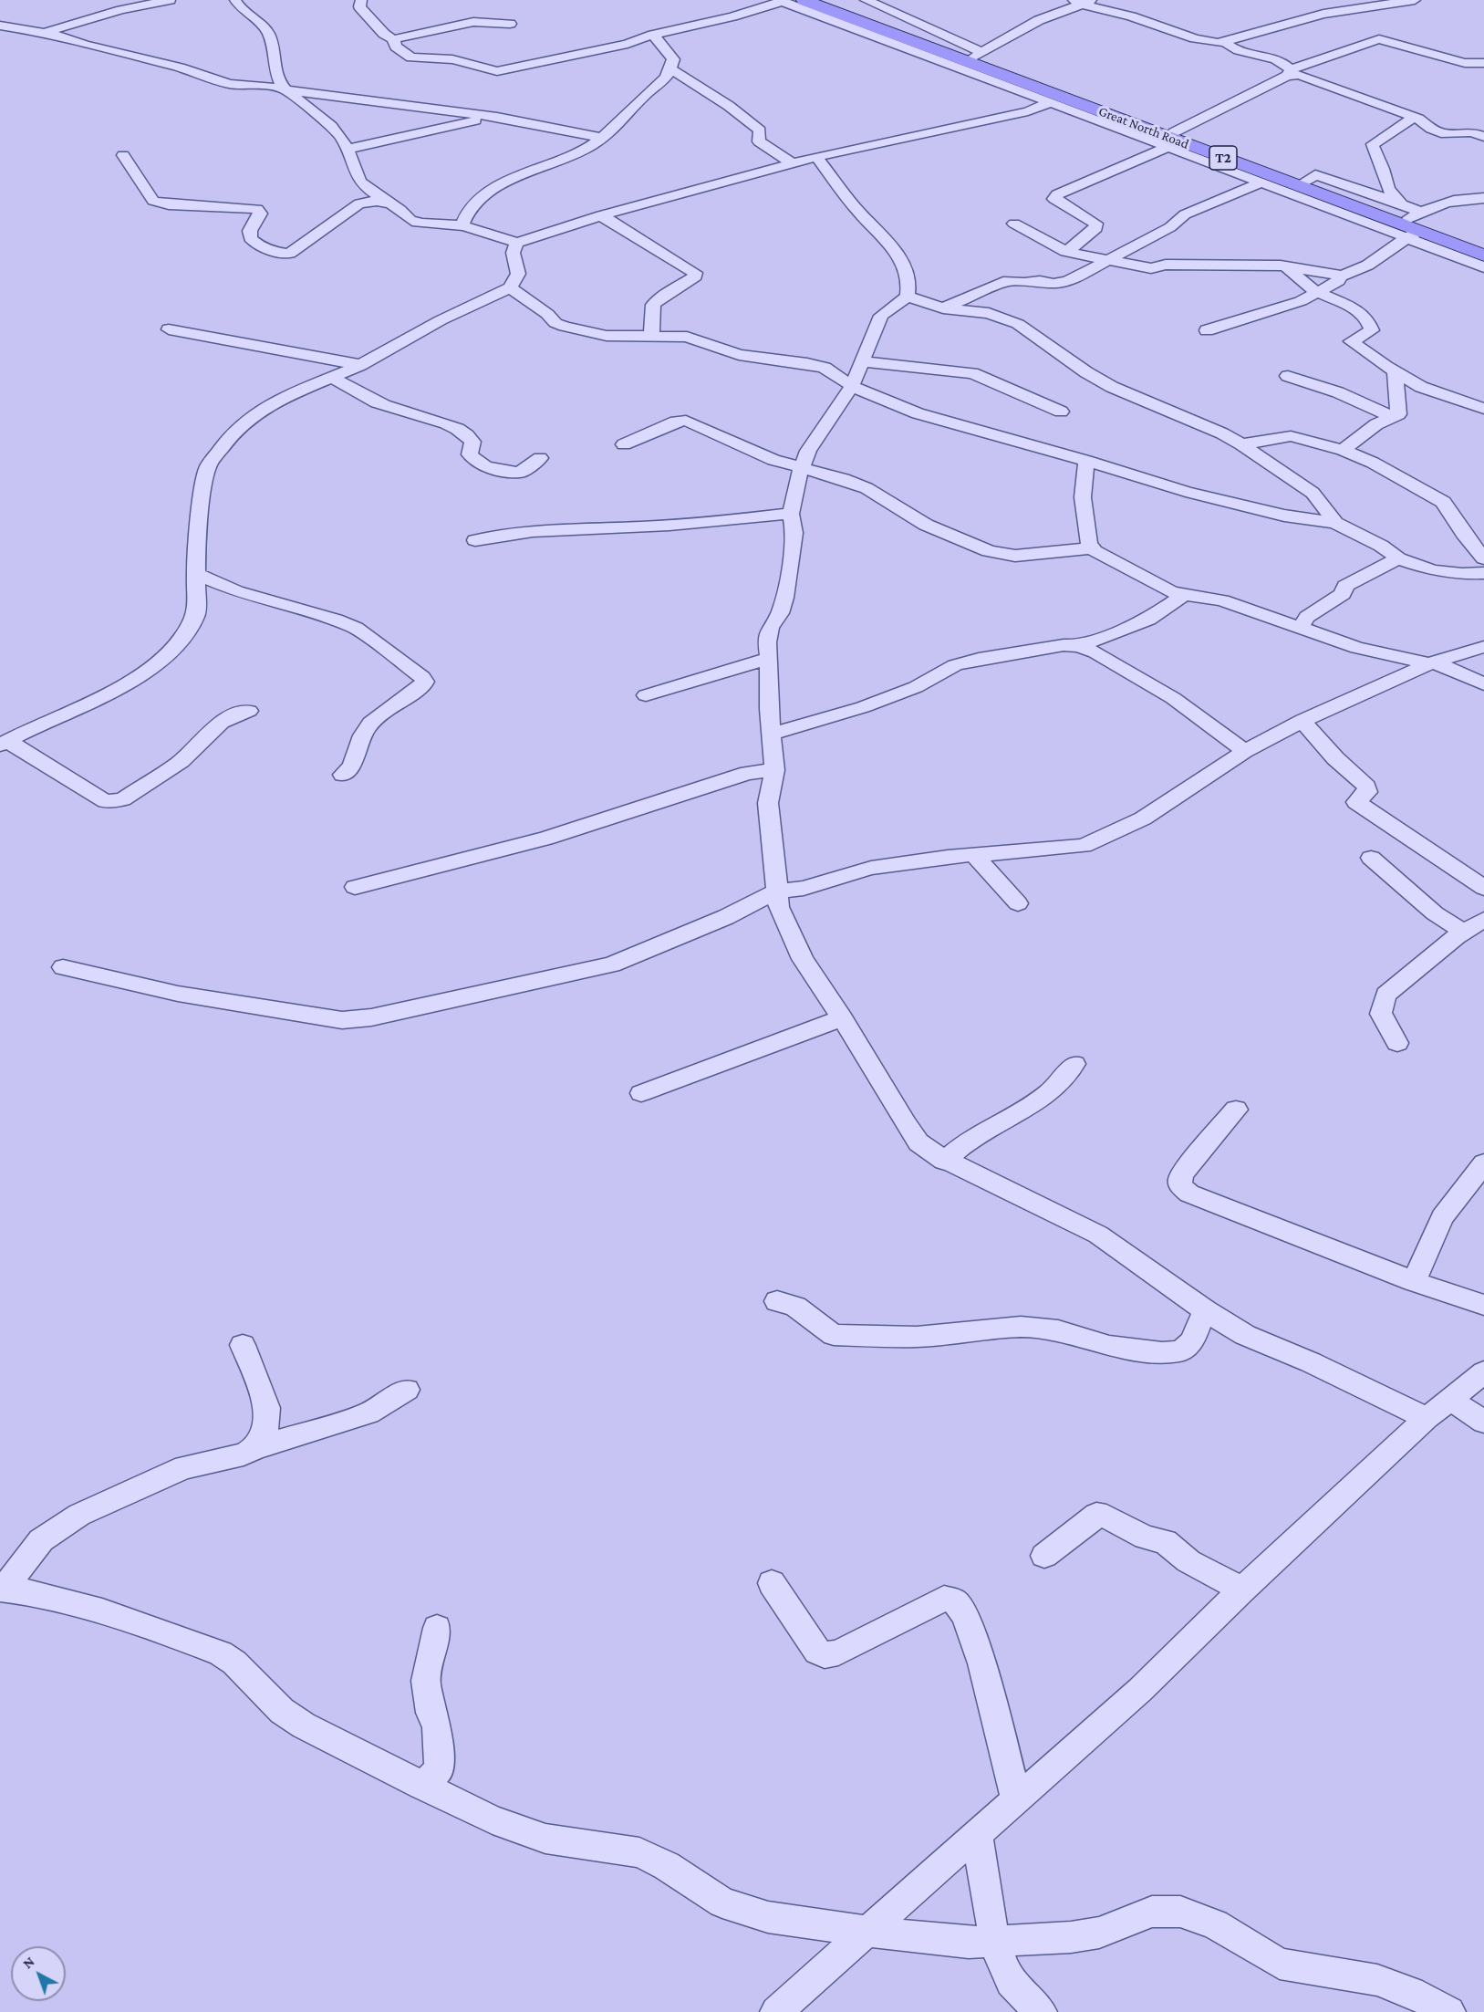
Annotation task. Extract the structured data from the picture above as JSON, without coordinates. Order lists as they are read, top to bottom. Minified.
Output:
{"streets":{"main road":["Great North Road","T2"]},"north":"top left"}
